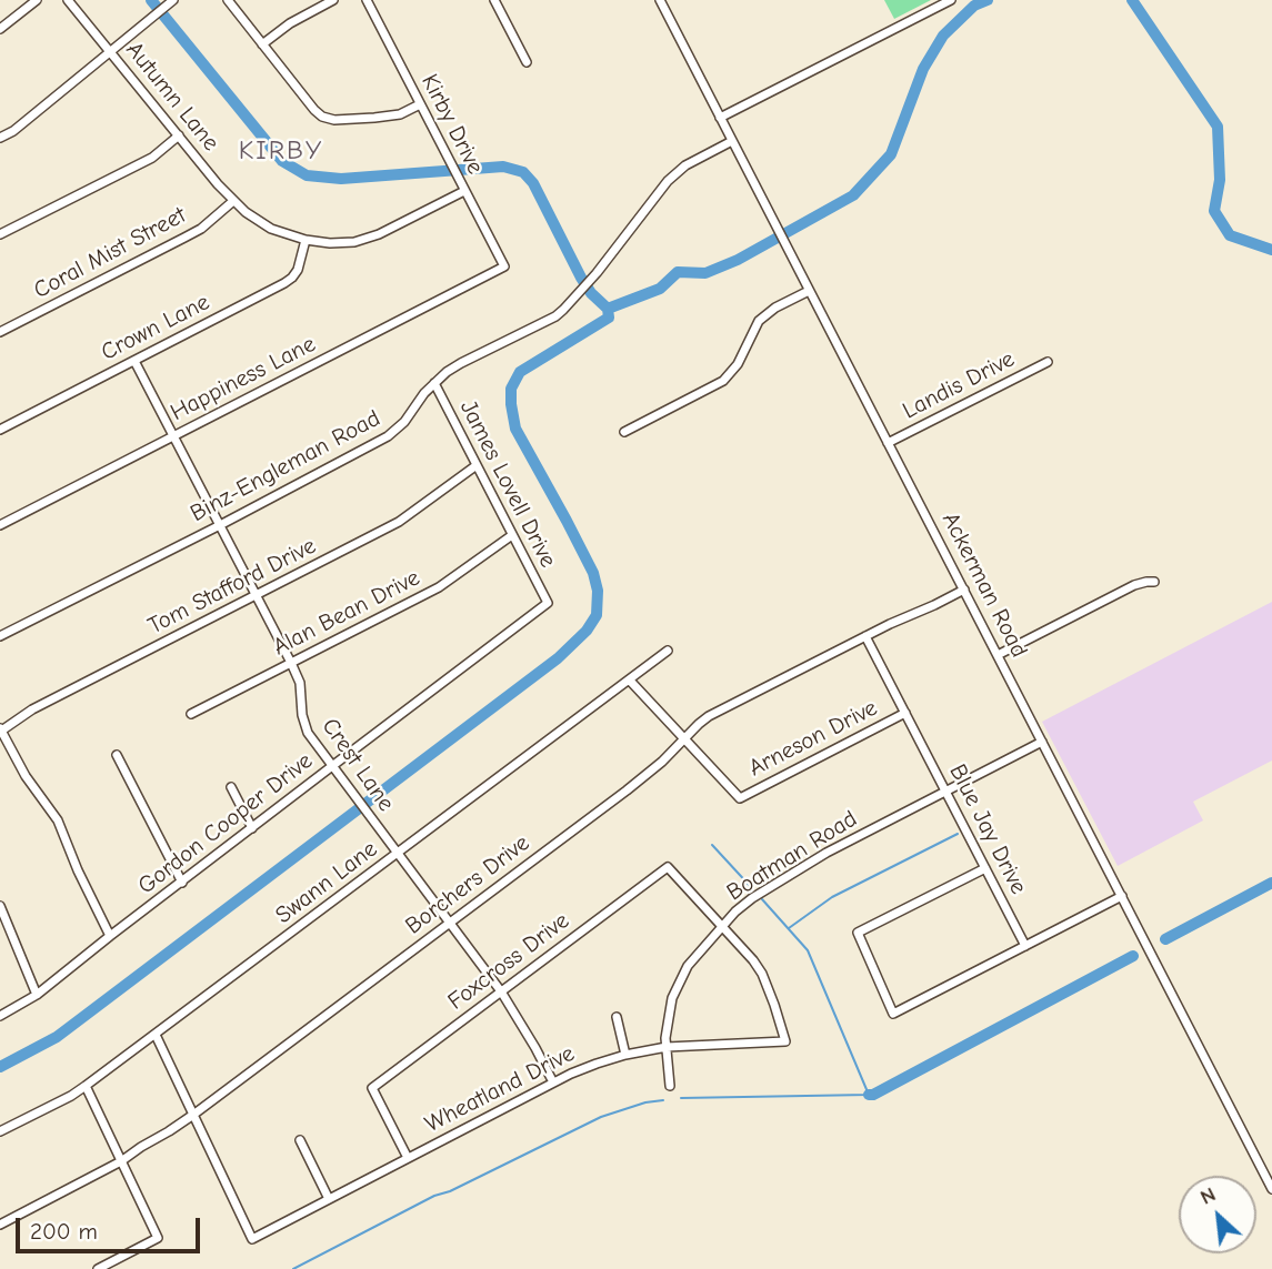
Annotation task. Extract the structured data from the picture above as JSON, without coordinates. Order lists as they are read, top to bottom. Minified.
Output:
{"streets":{"street":["Autumn Lane","Kirby Drive","Coral Mist Street","Crown Lane","Happiness Lane","Landis Drive","Binz-Engleman Road","James Lovell Drive","Ackerman Road","Tom Stafford Drive","Alan Bean Drive","Arneson Drive","Crest Lane","Gordon Cooper Drive","Blue Jay Drive","Boatman Road","Swann Lane","Borchers Drive","Foxcross Drive","Wheatland Drive"]},"crossings":[["Autumn Lane","Kirby Drive"],["Autumn Lane","Coral Mist Street"],["Autumn Lane","Crown Lane"],["Kirby Drive","Happiness Lane"],["Crown Lane","Crest Lane"],["Happiness Lane","Crest Lane"],["Landis Drive","Ackerman Road"],["Binz-Engleman Road","James Lovell Drive"],["Binz-Engleman Road","Ackerman Road"],["Binz-Engleman Road","Crest Lane"],["James Lovell Drive","Tom Stafford Drive"],["James Lovell Drive","Alan Bean Drive"],["James Lovell Drive","Gordon Cooper Drive"],["Ackerman Road","Boatman Road"],["Ackerman Road","Borchers Drive"],["Tom Stafford Drive","Crest Lane"],["Alan Bean Drive","Crest Lane"],["Arneson Drive","Blue Jay Drive"],["Arneson Drive","Borchers Drive"],["Crest Lane","Gordon Cooper Drive"],["Crest Lane","Swann Lane"],["Crest Lane","Borchers Drive"],["Crest Lane","Foxcross Drive"],["Crest Lane","Wheatland Drive"],["Blue Jay Drive","Boatman Road"],["Blue Jay Drive","Borchers Drive"],["Boatman Road","Foxcross Drive"],["Boatman Road","Wheatland Drive"],["Borchers Drive","Wheatland Drive"],["Foxcross Drive","Wheatland Drive"]],"districts":["KIRBY"],"scale_bar":"200 m","north":"top left"}
